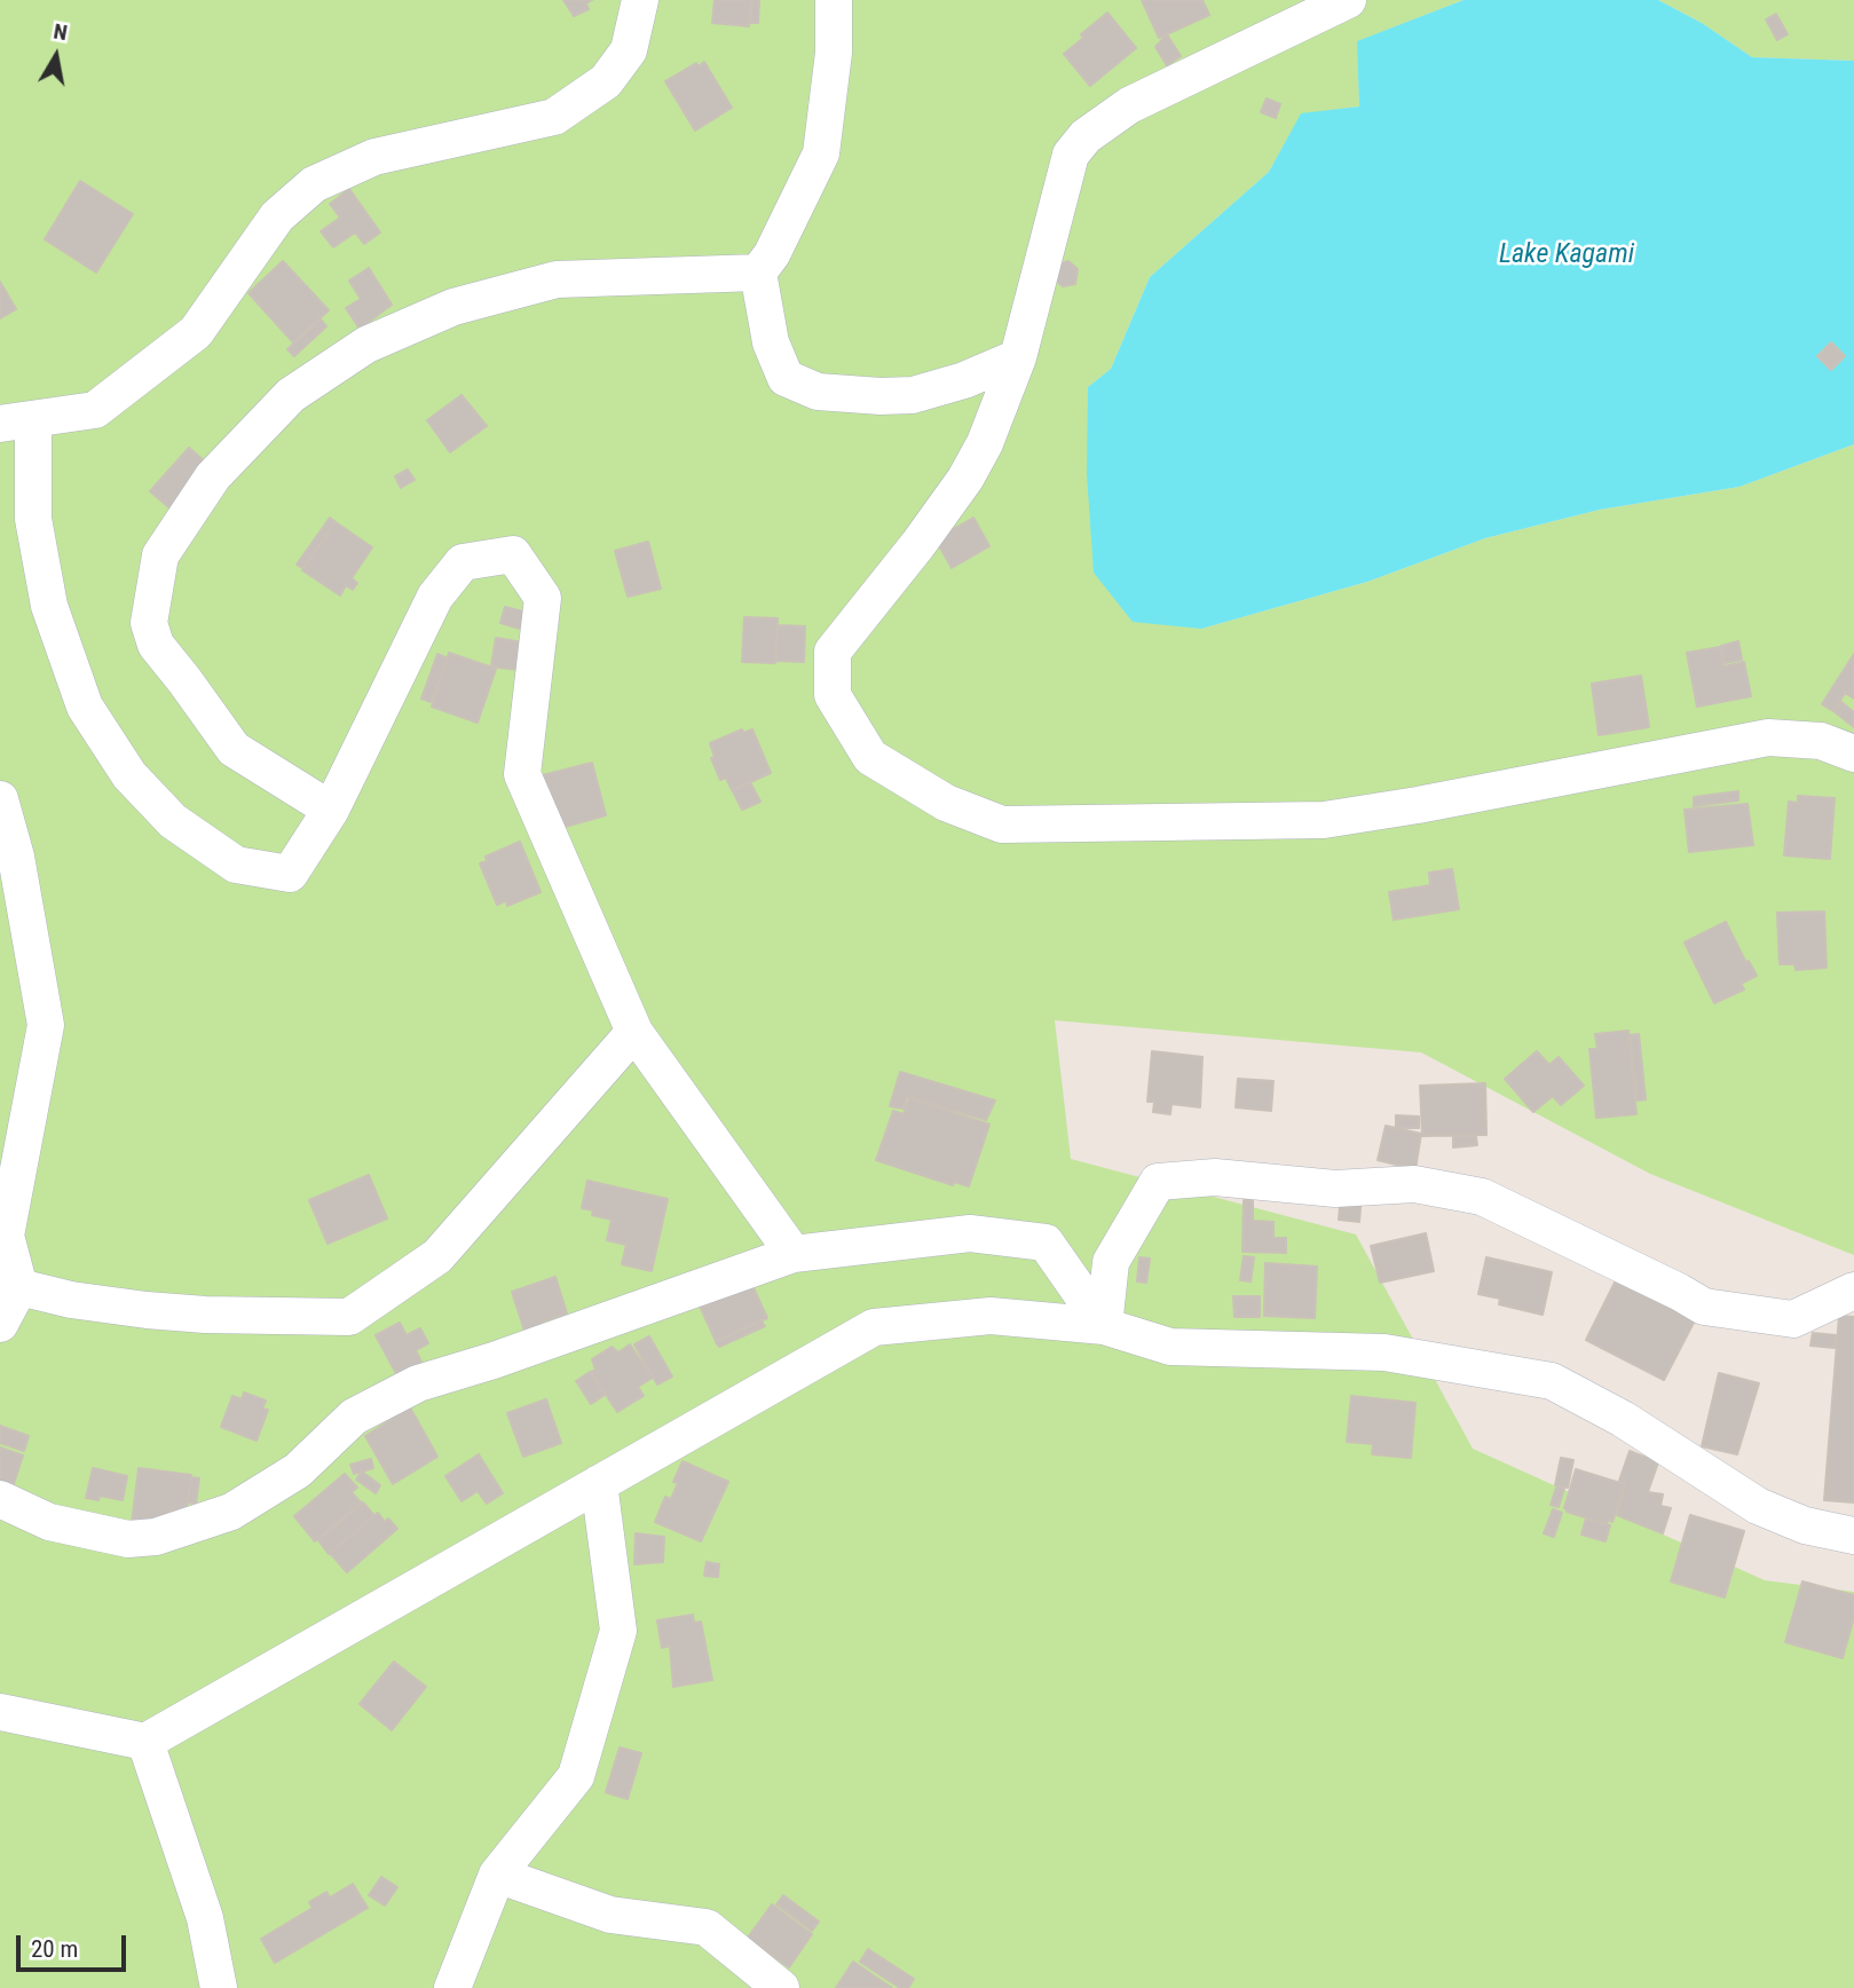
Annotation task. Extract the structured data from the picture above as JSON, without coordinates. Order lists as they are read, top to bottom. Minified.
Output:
{"water":["Lake Kagami"],"scale_bar":"20 m","north":"top"}
